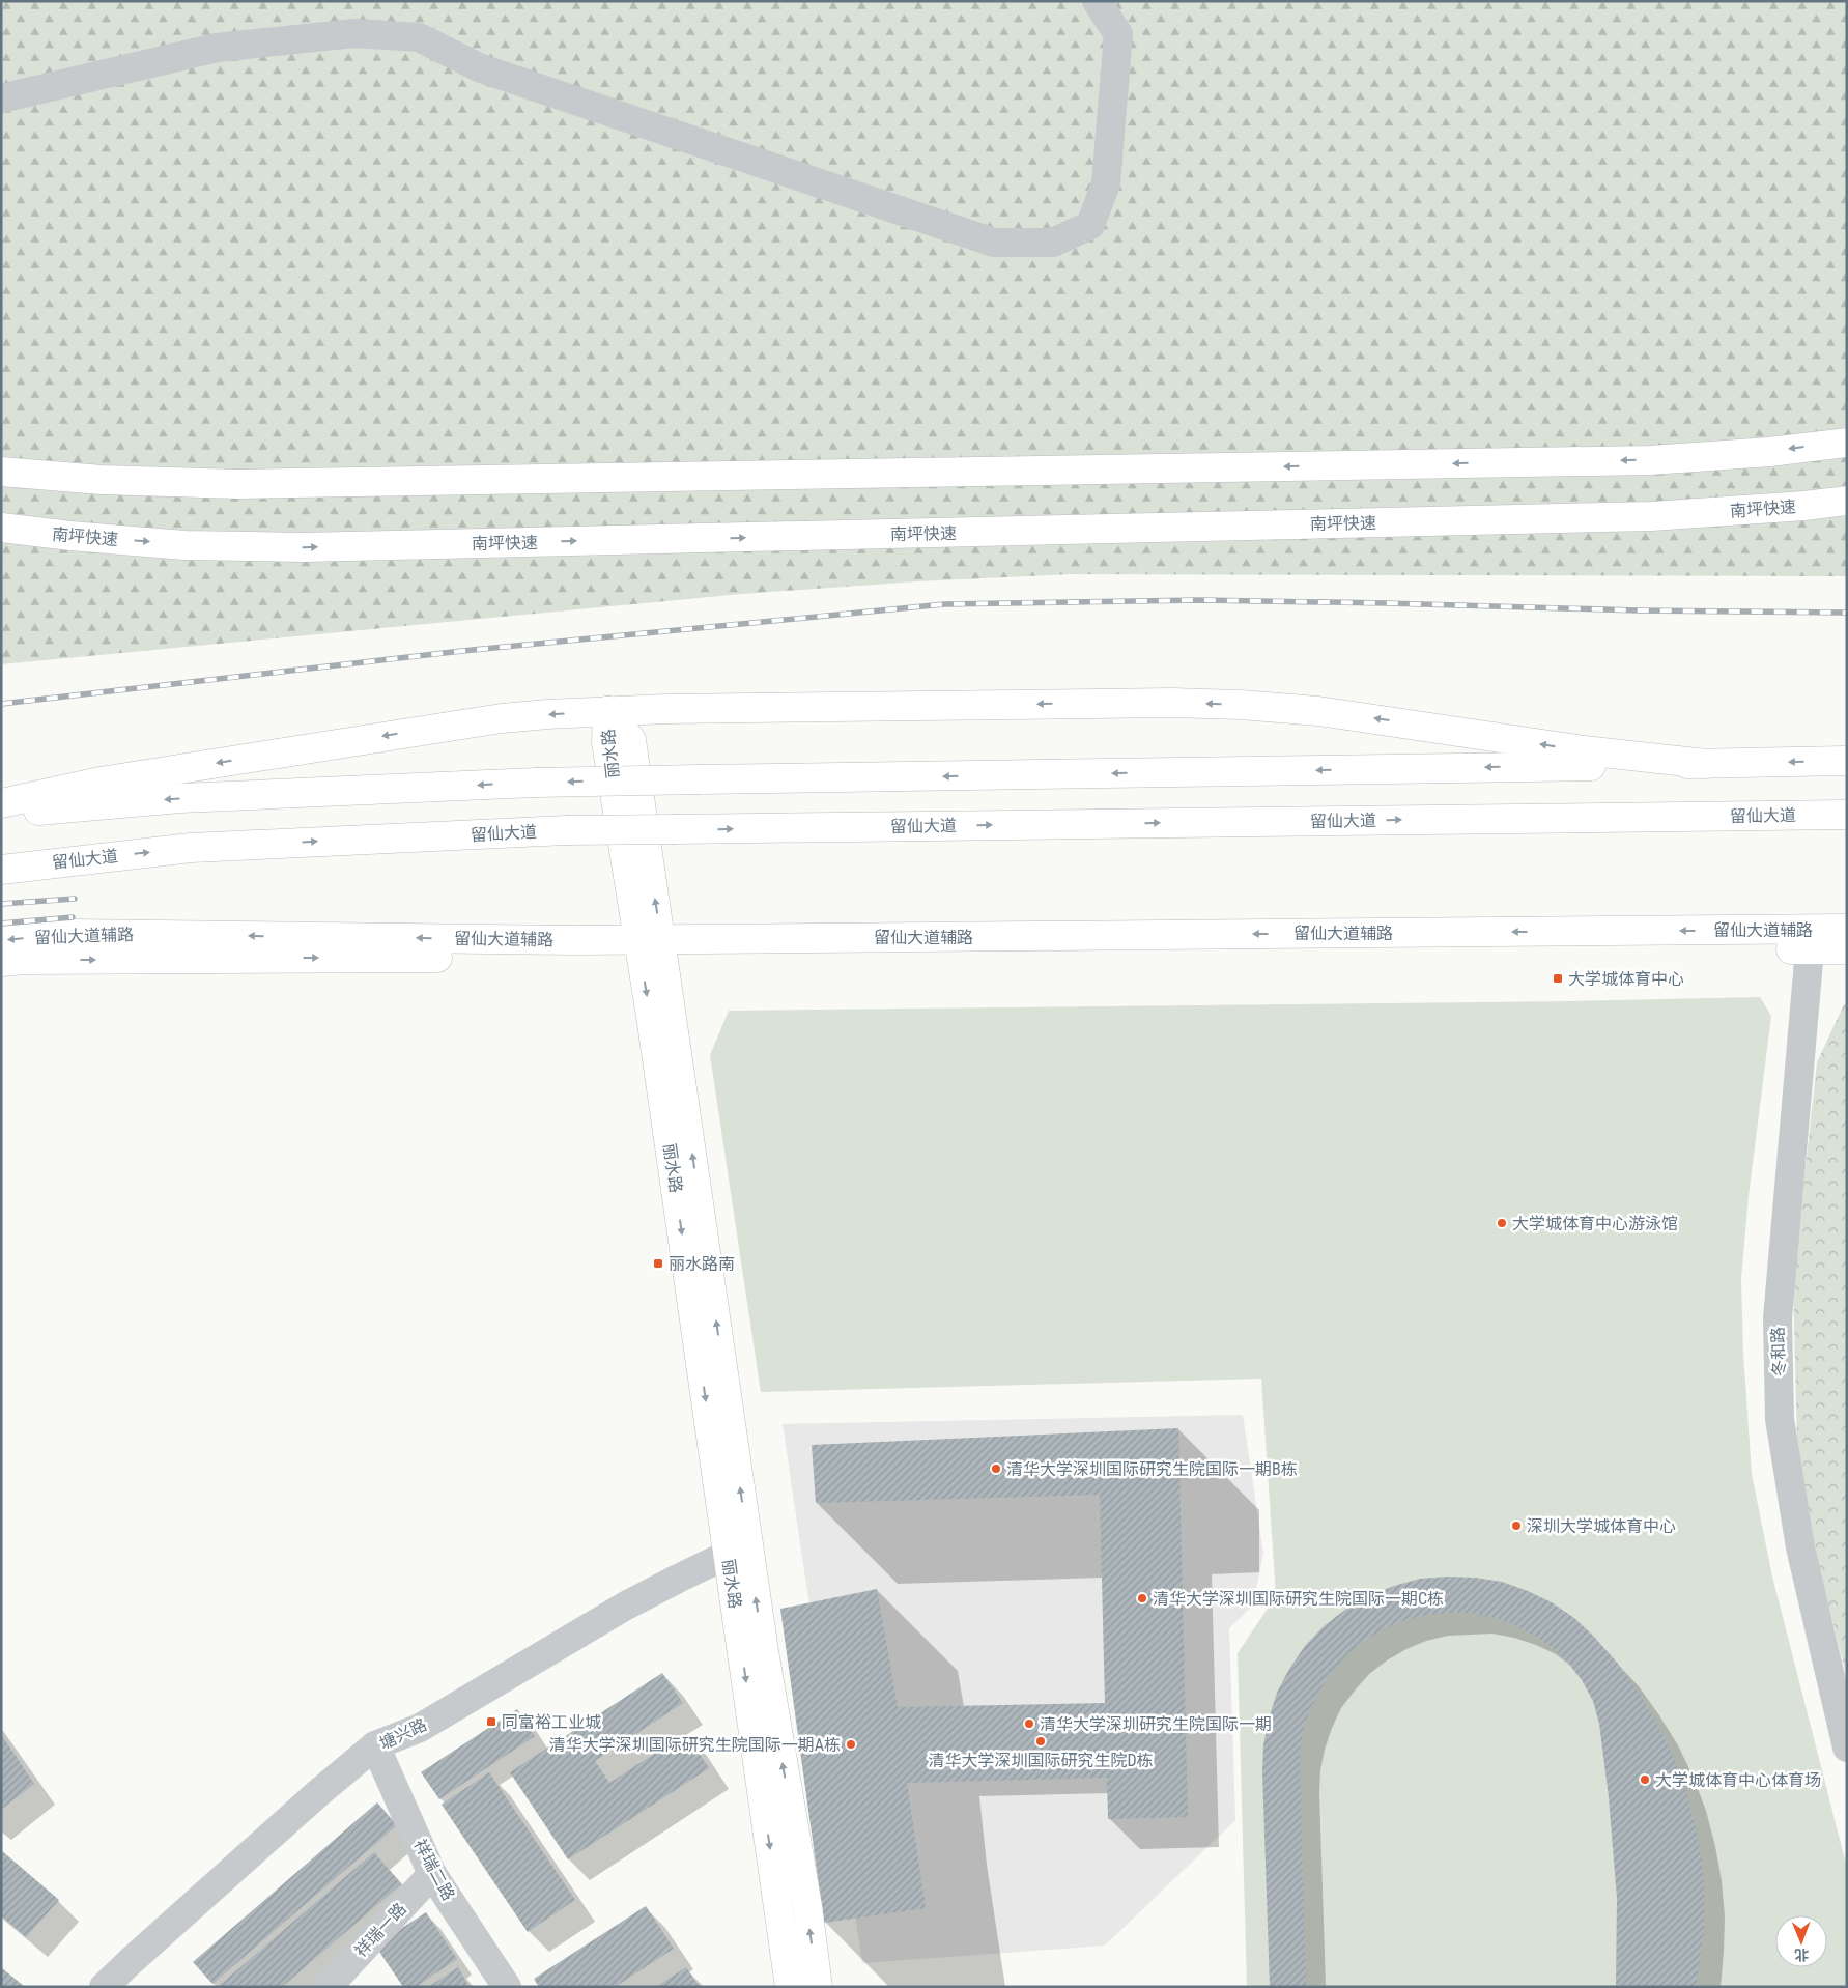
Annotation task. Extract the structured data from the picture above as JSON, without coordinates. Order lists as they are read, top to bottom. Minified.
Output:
{"streets":{"main road":["南坪快速","丽水路","留仙大道","留仙大道辅路"],"street":["冬和路","塘兴路","祥瑞二路","祥瑞一路"]},"crossings":[["丽水路","留仙大道辅路"],["丽水路","塘兴路"],["留仙大道辅路","冬和路"],["塘兴路","祥瑞二路"],["祥瑞二路","祥瑞一路"]],"places":{"transit":["大学城体育中心","丽水路南","同富裕工业城"],"other":["大学城体育中心游泳馆","清华大学深圳国际研究生院国际一期B栋","深圳大学城体育中心","清华大学深圳国际研究生院国际一期C栋","清华大学深圳研究生院国际一期","清华大学深圳国际研究生院D栋","清华大学深圳国际研究生院国际一期A栋","大学城体育中心体育场"]},"north":"bottom"}
